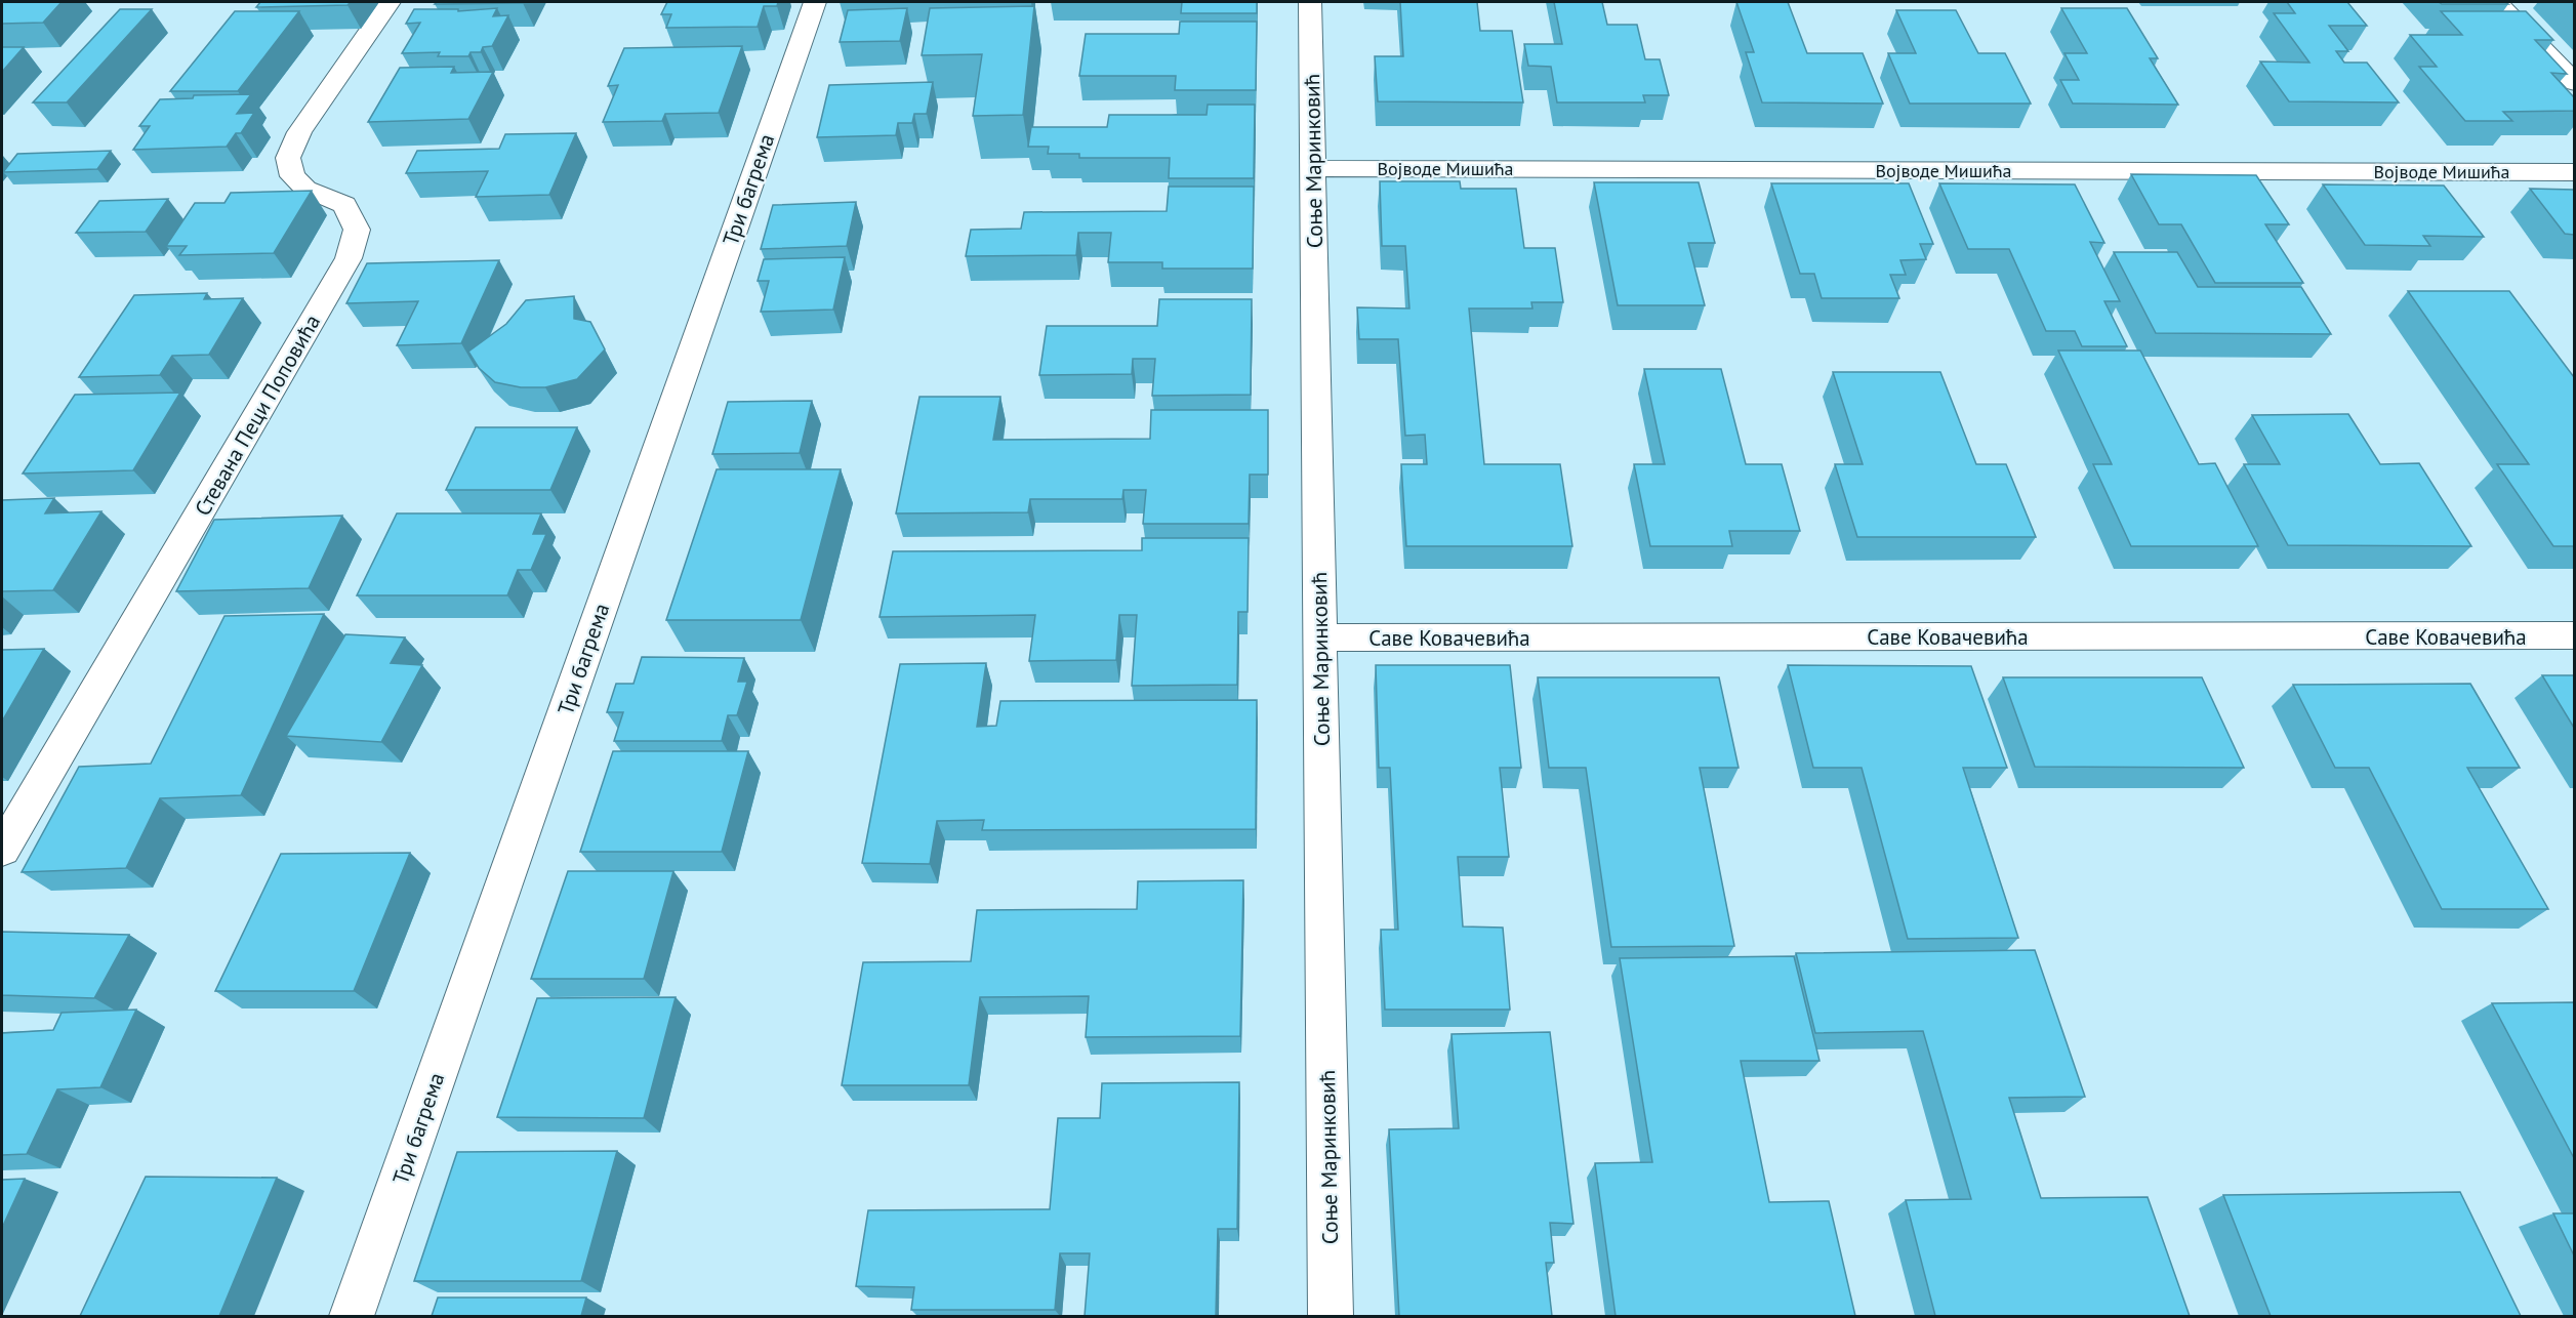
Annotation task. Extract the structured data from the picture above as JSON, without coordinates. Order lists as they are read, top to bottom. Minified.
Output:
{"streets":{"street":["Соње Маринковић","Војводе Мишића","Три багрема","Стевана Пеци Поповића","Саве Ковачевића"]},"crossings":[["Соње Маринковић","Војводе Мишића"],["Соње Маринковић","Саве Ковачевића"]]}
